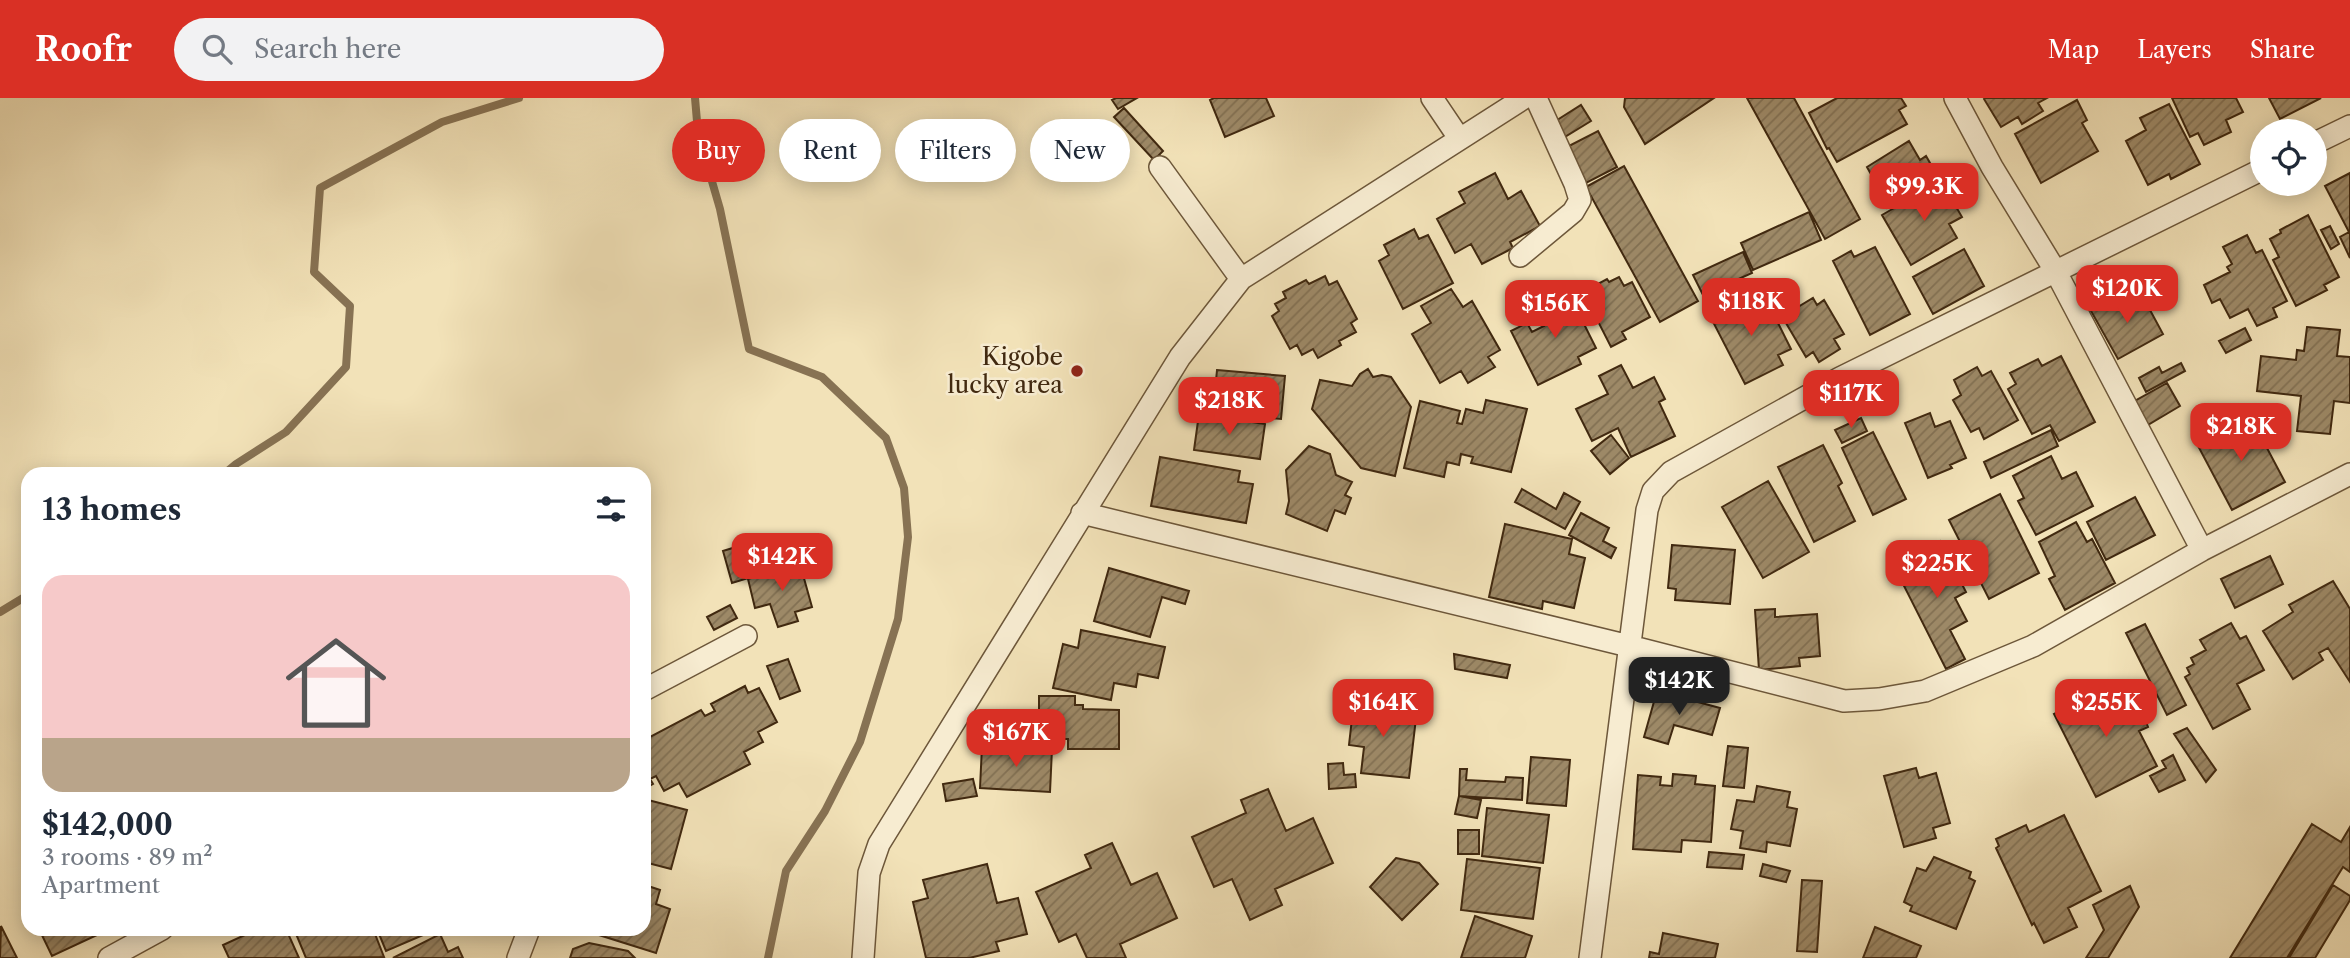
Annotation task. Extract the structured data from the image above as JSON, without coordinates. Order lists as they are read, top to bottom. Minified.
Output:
{"places":["Kigobe lucky area"],"page":{"header":"Roofr","search":"Search here","nav":["Map","Layers","Share"],"chip":["Buy","Rent","Filters","New"],"price":["$99.3K","$120K","$118K","$156K","$117K","$218K","$218K","$142K","$225K","$142K","$164K","$255K","$167K"],"heading":"13 homes","list":[{"name":"$142,000","note":"3 rooms · 89 m² · Apartment"}]}}
